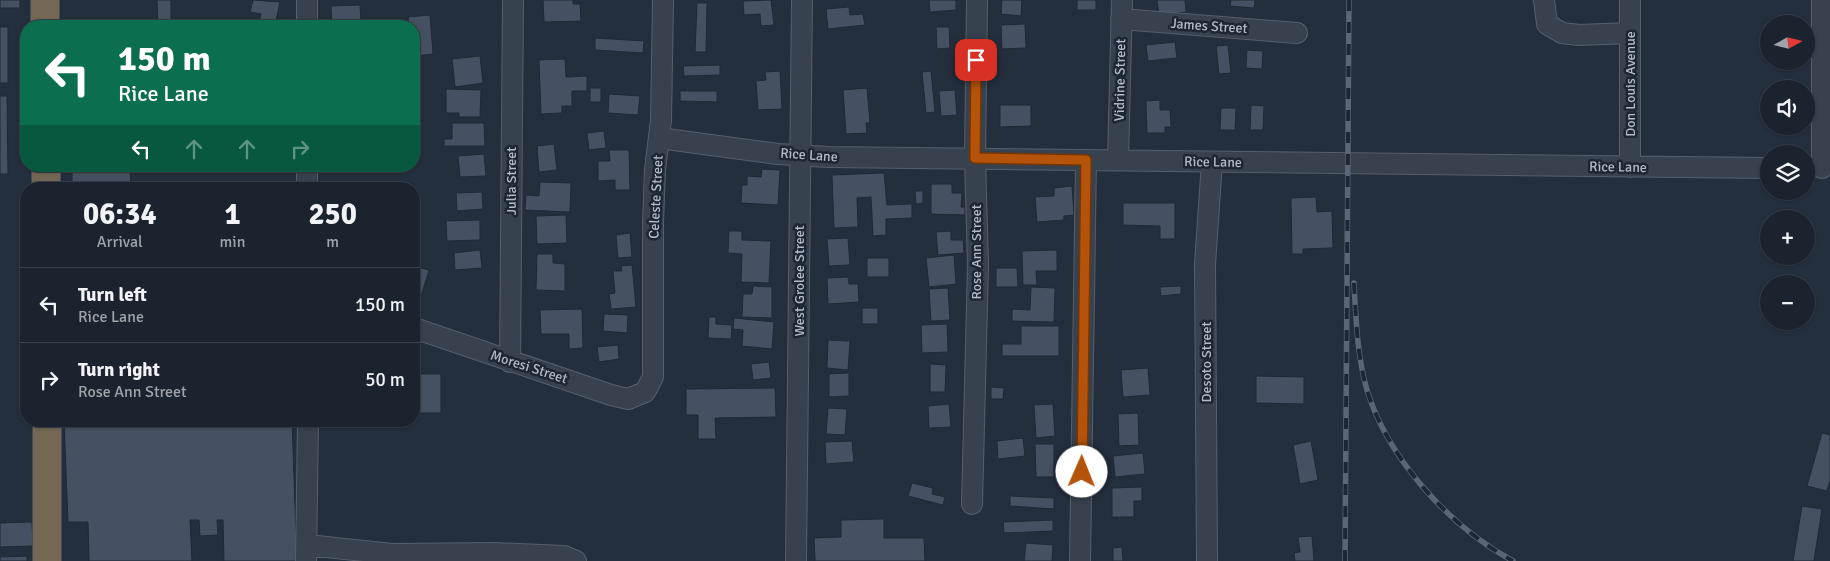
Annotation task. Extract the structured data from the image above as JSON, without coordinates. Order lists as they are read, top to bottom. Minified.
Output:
{"streets":{"street":["James Street","Vidrine Street","Don Louis Avenue","Rice Lane","Julia Street","Celeste Street","Rose Ann Street","West Grolee Street","Desoto Street","Moresi Street"]},"crossings":[["James Street","Vidrine Street"],["Vidrine Street","Rice Lane"],["Don Louis Avenue","Rice Lane"],["Rice Lane","Celeste Street"],["Rice Lane","Rose Ann Street"],["Rice Lane","West Grolee Street"],["Rice Lane","Desoto Street"],["Julia Street","Moresi Street"],["Celeste Street","Moresi Street"]],"north":"right","page":{"map_buttons":["+","−"],"turn":["150 m","Rice Lane"],"eta":["06:34","Arrival","1","min","250","m"],"list":[{"name":"Turn left","note":"Rice Lane","value":"150 m"},{"name":"Turn right","note":"Rose Ann Street","value":"50 m"}]}}
